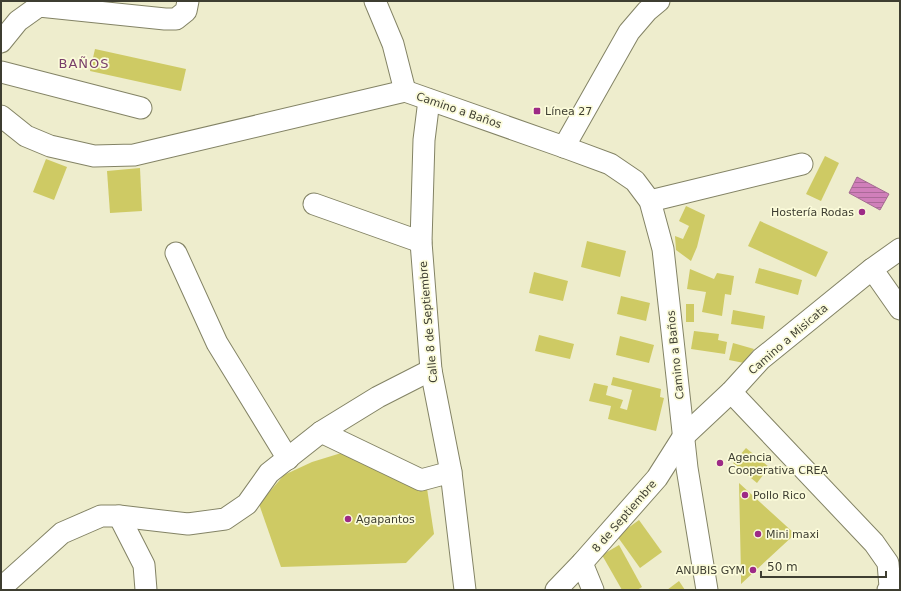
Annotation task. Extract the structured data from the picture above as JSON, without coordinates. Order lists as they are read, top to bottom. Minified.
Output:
{"streets":{"street":["Camino a Baños","Calle 8 de Septiembre","Camino a Misicata","8 de Septiembre"]},"crossings":[["Camino a Baños","Calle 8 de Septiembre"],["Camino a Baños","Camino a Misicata"],["Camino a Baños","8 de Septiembre"],["Camino a Misicata","8 de Septiembre"]],"districts":["BAÑOS"],"places":{"transit":["Línea 27"],"other":["Hostería Rodas","Agencia Cooperativa CREA","Pollo Rico","Agapantos","Mini maxi","ANUBIS GYM"]},"scale_bar":"50 m"}
